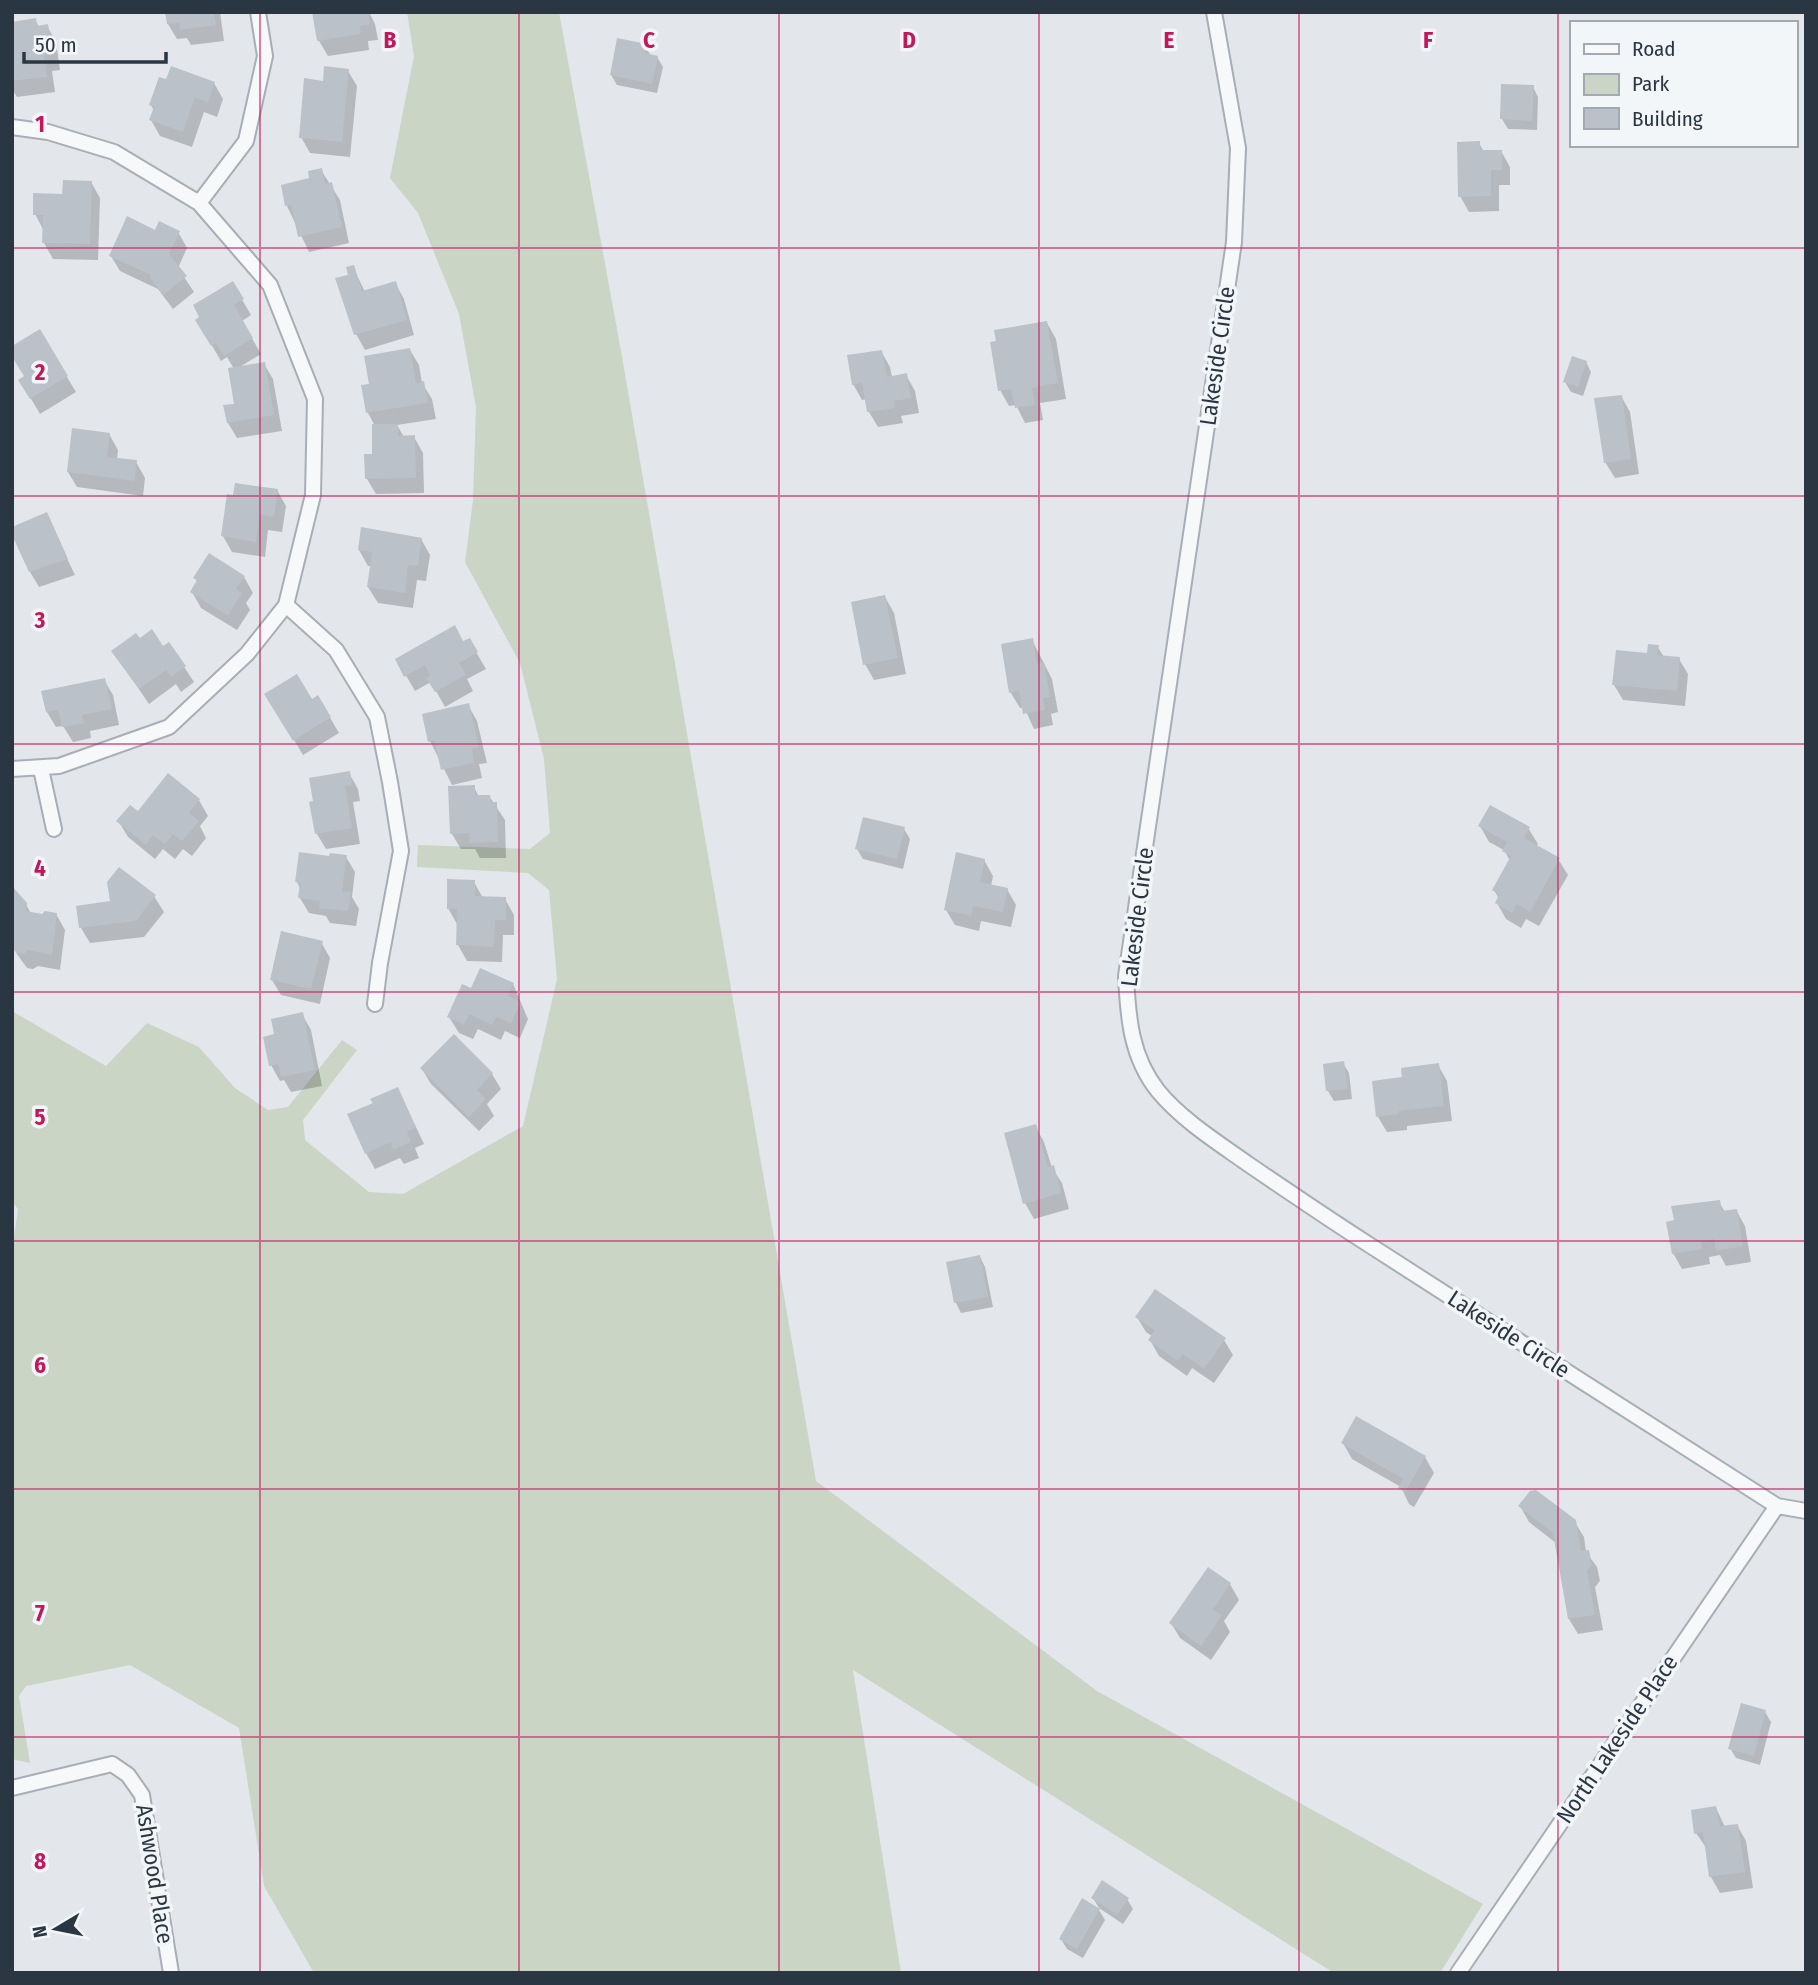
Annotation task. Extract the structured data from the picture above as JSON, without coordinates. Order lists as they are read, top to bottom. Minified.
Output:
{"streets":{"street":["Lakeside Circle","North Lakeside Place","Ashwood Place"]},"crossings":[["Lakeside Circle","North Lakeside Place"]],"legend":["Road","Park","Building"],"scale_bar":"50 m","north":"left","grid":{"columns":["B","C","D","E","F"],"rows":["1","2","3","4","5","6","7","8"]}}
